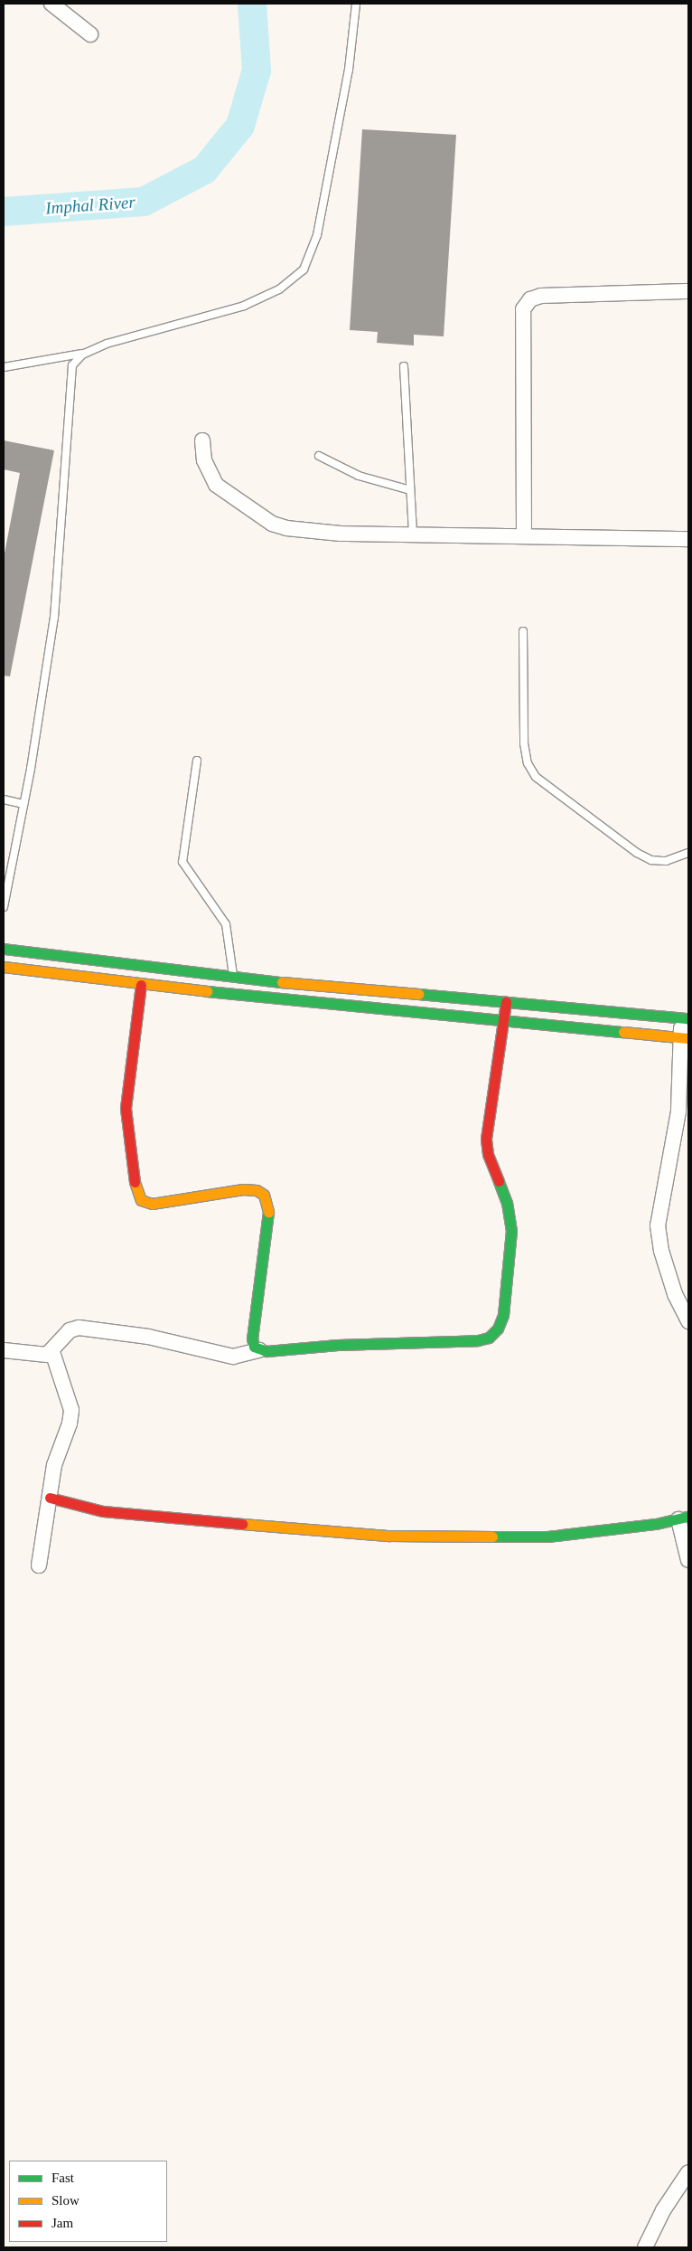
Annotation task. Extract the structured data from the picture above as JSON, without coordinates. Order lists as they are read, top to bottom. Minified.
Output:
{"water":["Imphal River"],"legend":["Fast","Slow","Jam"]}
